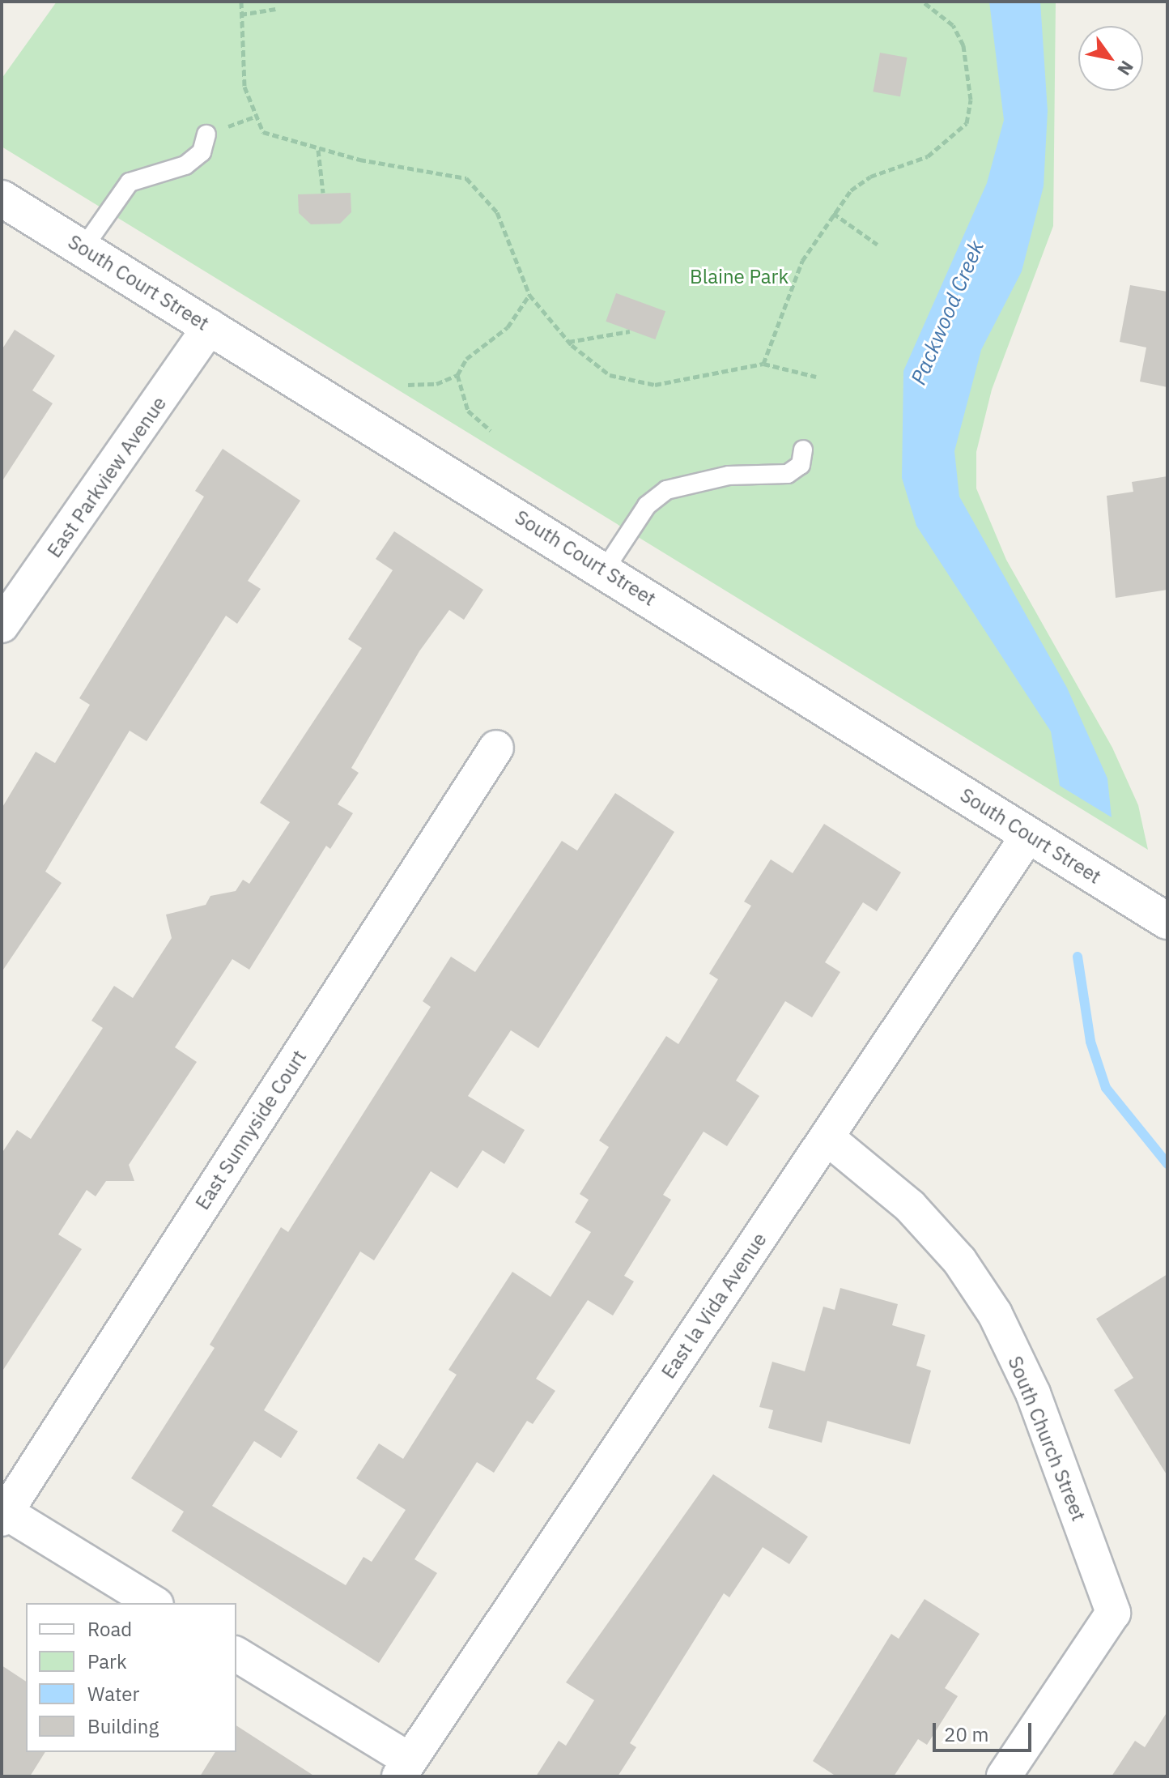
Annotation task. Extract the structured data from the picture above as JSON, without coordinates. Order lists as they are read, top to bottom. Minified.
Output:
{"streets":{"street":["South Court Street","East Parkview Avenue","East Sunnyside Court","East la Vida Avenue","South Church Street"]},"crossings":[["South Court Street","East Parkview Avenue"],["South Court Street","East la Vida Avenue"],["East la Vida Avenue","South Church Street"]],"water":["Packwood Creek"],"parks":["Blaine Park"],"legend":["Road","Park","Water","Building"],"scale_bar":"20 m","north":"bottom right"}
